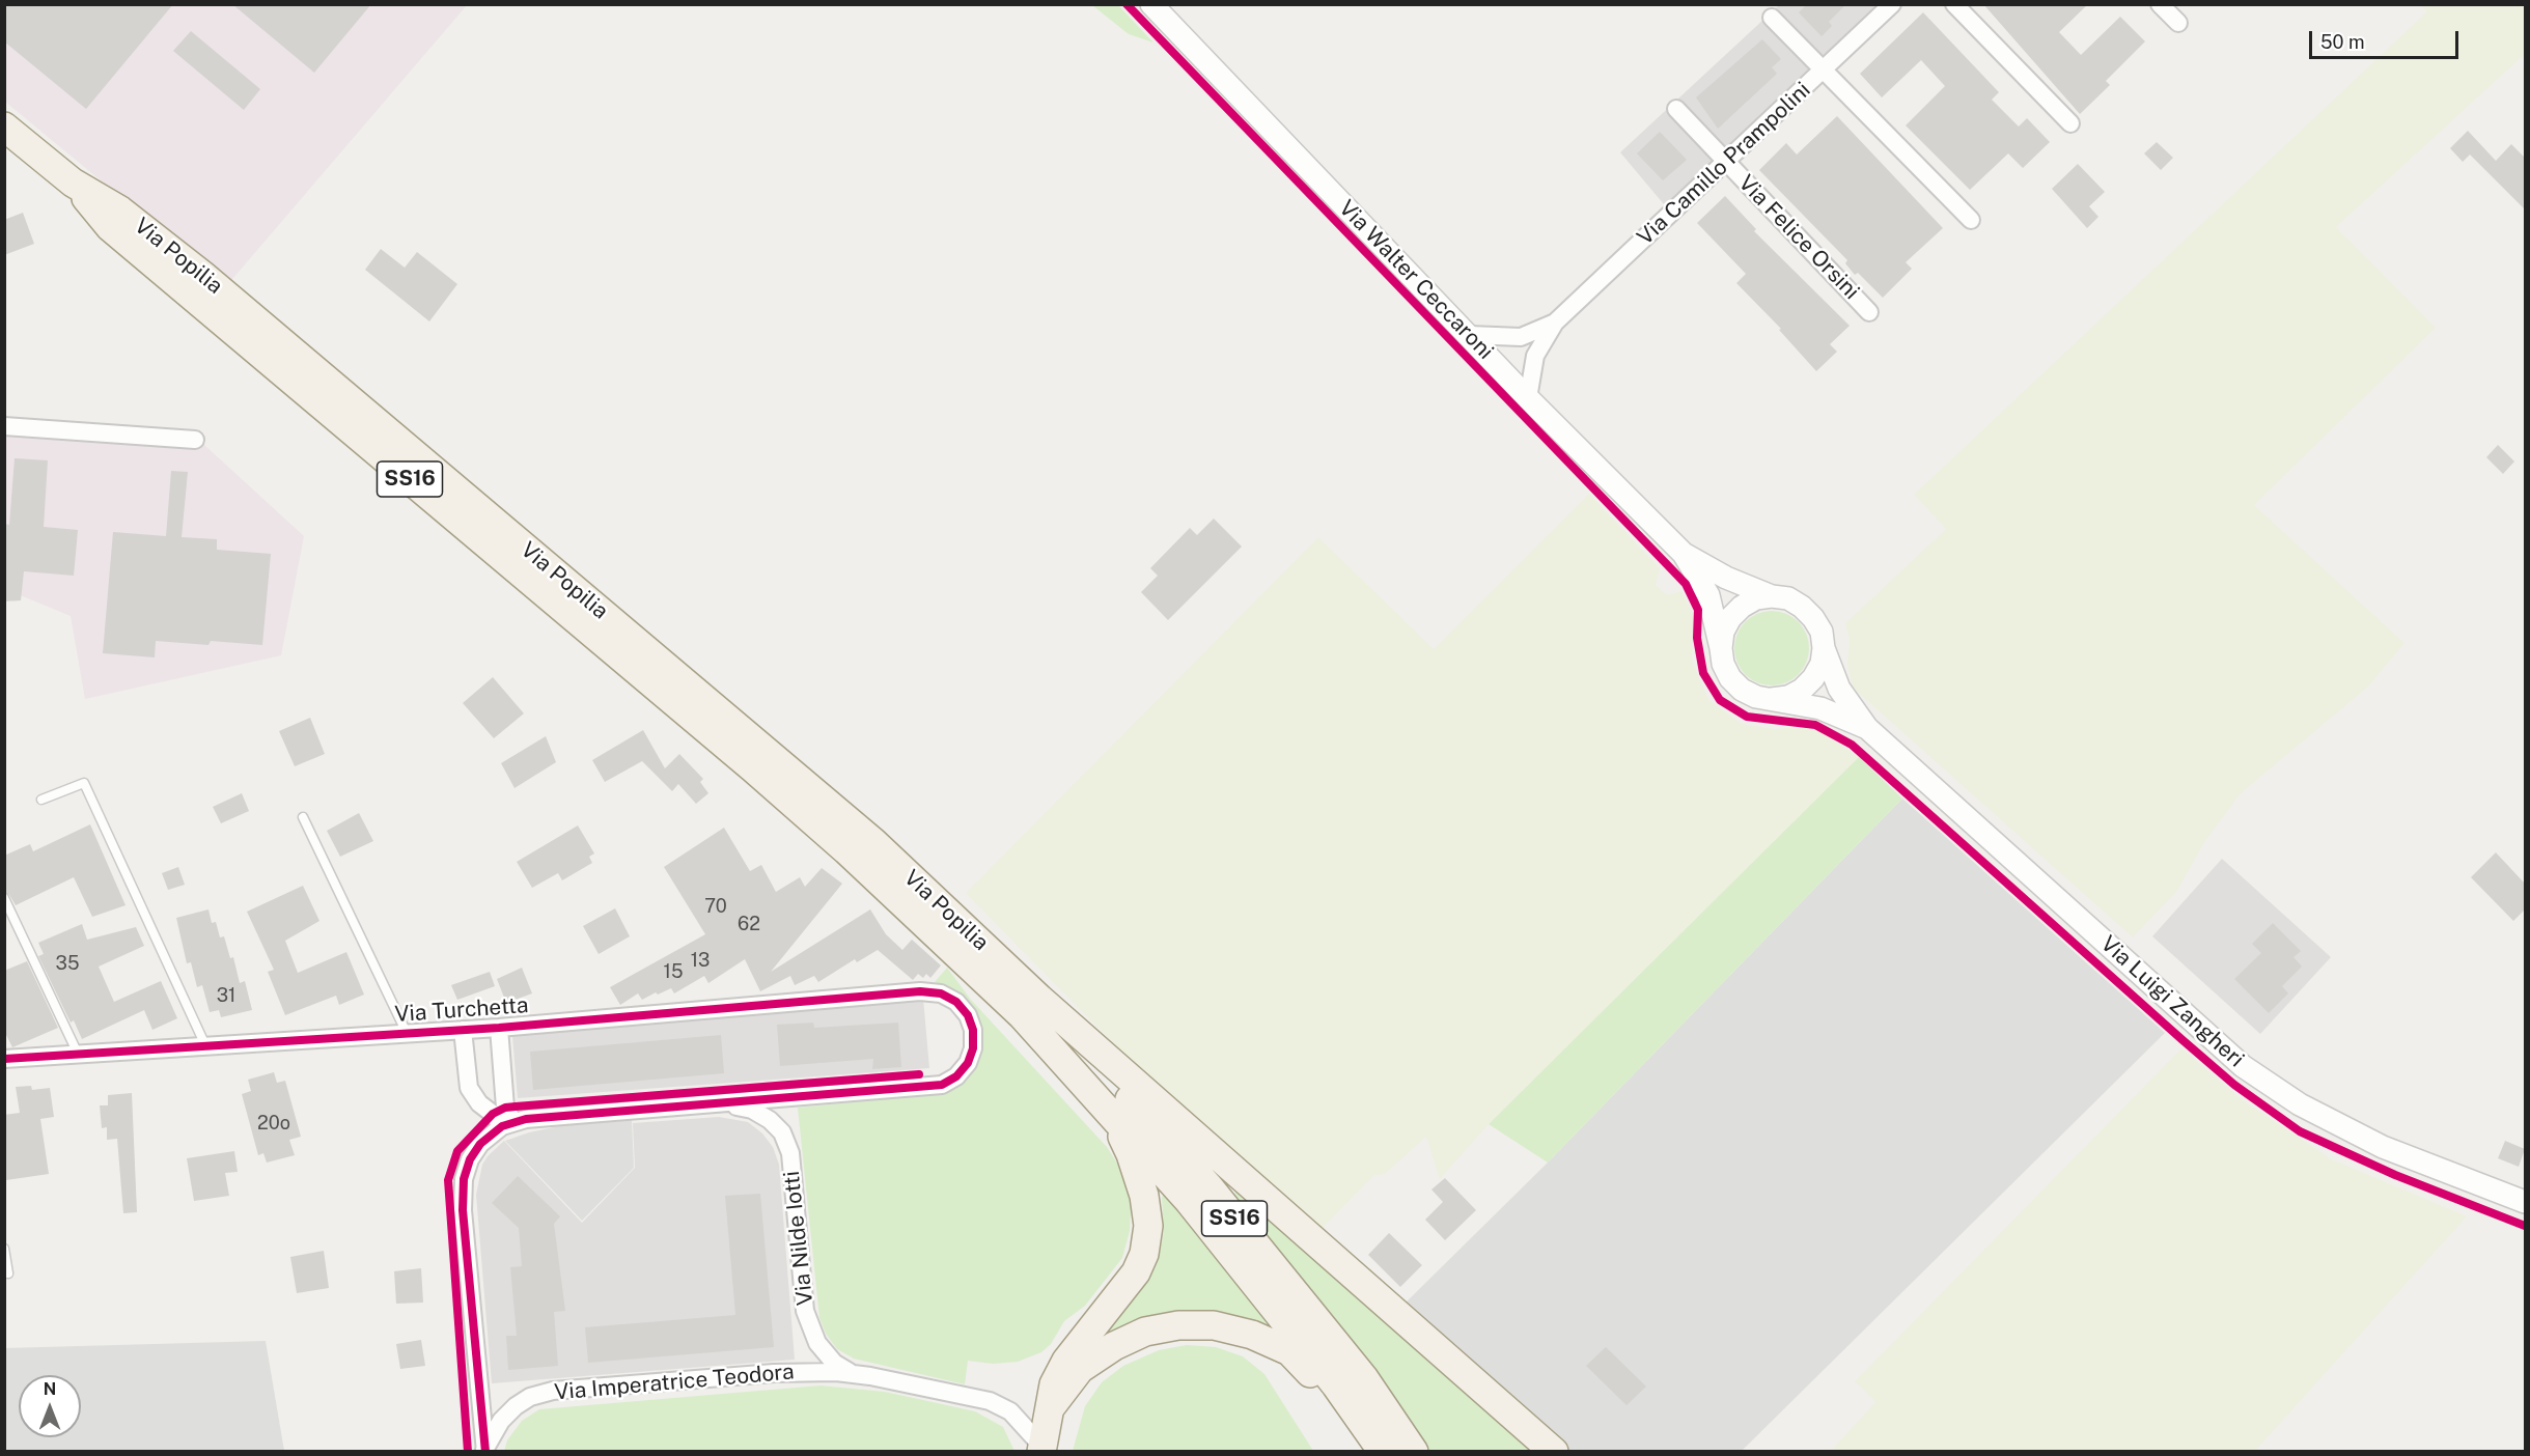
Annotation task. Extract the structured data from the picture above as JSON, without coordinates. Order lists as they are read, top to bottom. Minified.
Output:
{"streets":{"main road":["Via Popilia","SS16"],"street":["Via Camillo Prampolini","Via Felice Orsini","Via Walter Ceccaroni","Via Luigi Zangheri","Via Turchetta","Via Nilde Iotti","Via Imperatrice Teodora"]},"crossings":[["Via Camillo Prampolini","Via Felice Orsini"],["Via Camillo Prampolini","Via Walter Ceccaroni"],["Via Popilia","SS16"],["Via Walter Ceccaroni","Via Luigi Zangheri"],["Via Turchetta","Via Nilde Iotti"],["Via Nilde Iotti","Via Imperatrice Teodora"]],"house_numbers":["70","62","13","35","15","31","20o"],"scale_bar":"50 m","north":"top"}
